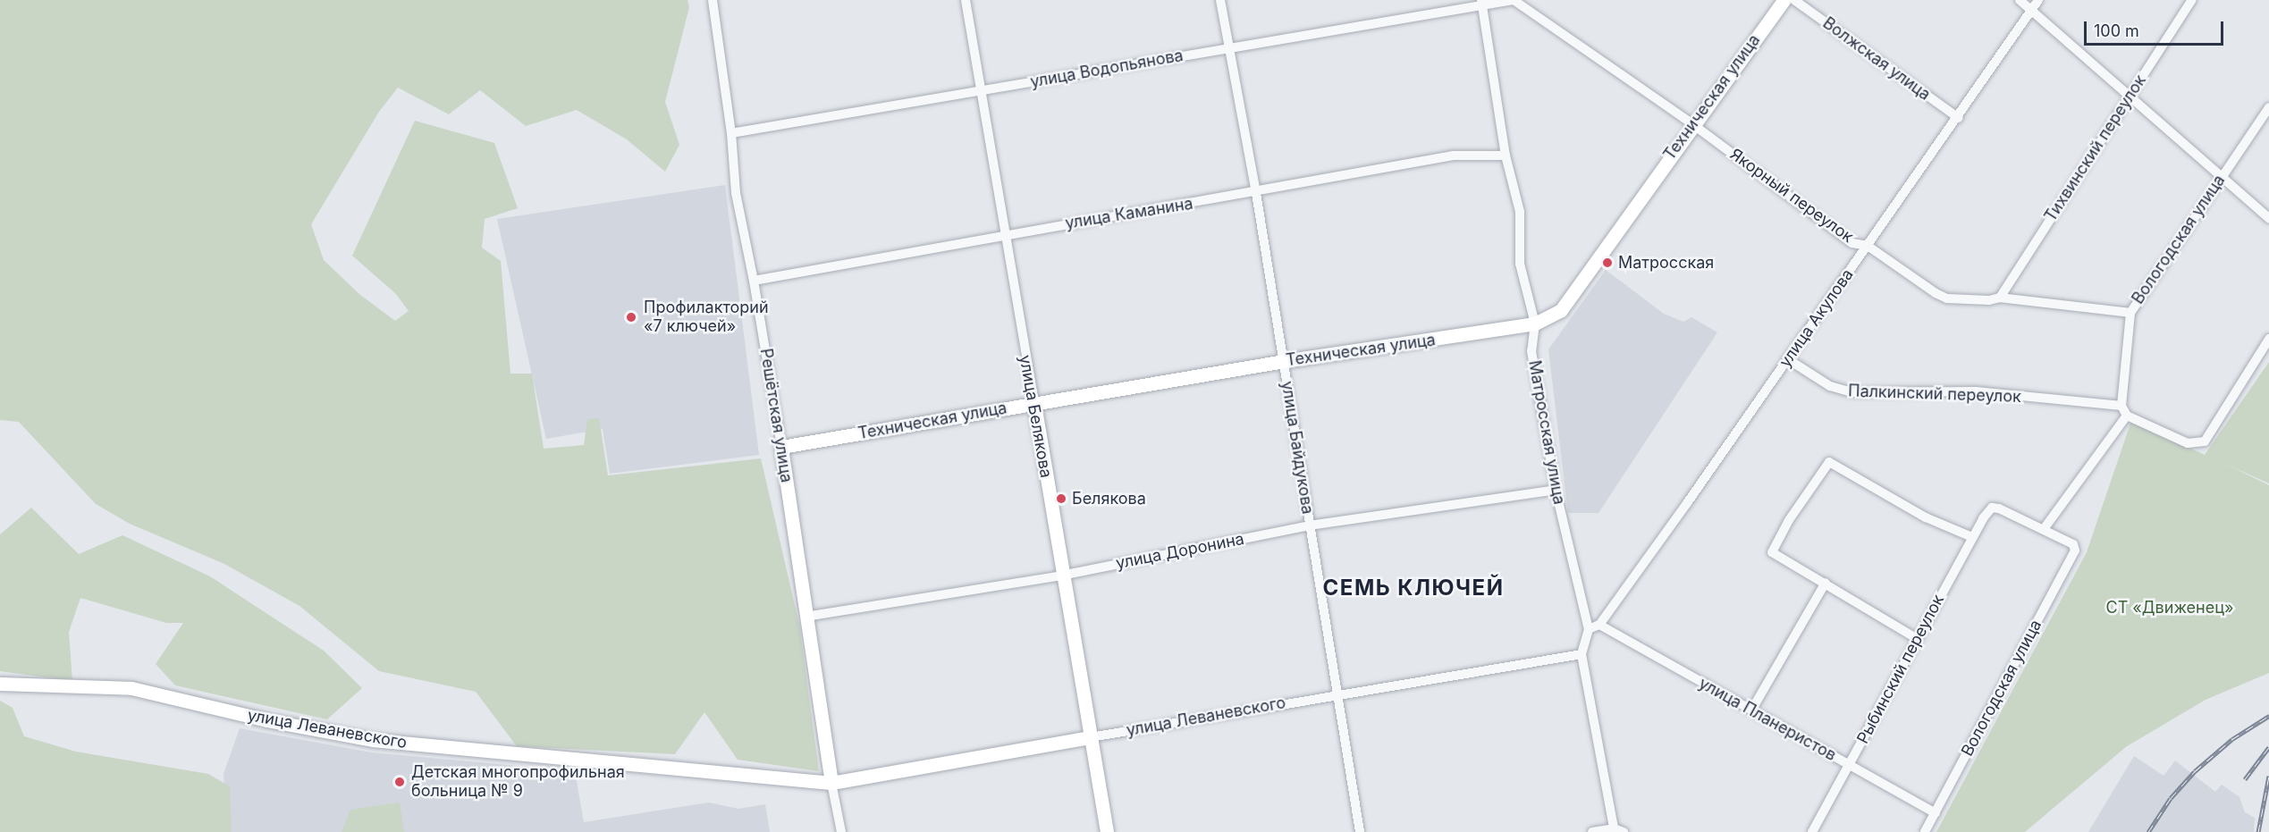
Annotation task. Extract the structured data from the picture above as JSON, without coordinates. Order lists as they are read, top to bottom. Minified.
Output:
{"streets":{"street":["Волжская улица","улица Водопьянова","Техническая улица","Тихвинский переулок","Якорный переулок","улица Каманина","Вологодская улица","улица Акулова","Палкинский переулок","Решётская улица","улица Белякова","Матросская улица","улица Байдукова","улица Доронина","Рыбинский переулок","улица Леваневского","улица Планеристов"]},"crossings":[["Волжская улица","улица Акулова"],["улица Водопьянова","Якорный переулок"],["улица Водопьянова","Решётская улица"],["улица Водопьянова","улица Белякова"],["улица Водопьянова","Матросская улица"],["улица Водопьянова","улица Байдукова"],["Техническая улица","Якорный переулок"],["Техническая улица","Решётская улица"],["Техническая улица","улица Белякова"],["Техническая улица","Матросская улица"],["Техническая улица","улица Байдукова"],["Тихвинский переулок","Якорный переулок"],["Якорный переулок","Вологодская улица"],["Якорный переулок","улица Акулова"],["Якорный переулок","Матросская улица"],["улица Каманина","Решётская улица"],["улица Каманина","улица Белякова"],["улица Каманина","Матросская улица"],["улица Каманина","улица Байдукова"],["Вологодская улица","Палкинский переулок"],["Вологодская улица","Рыбинский переулок"],["Вологодская улица","улица Планеристов"],["улица Акулова","Палкинский переулок"],["улица Акулова","улица Планеристов"],["Решётская улица","улица Доронина"],["Решётская улица","улица Леваневского"],["улица Белякова","улица Доронина"],["улица Белякова","улица Леваневского"],["Матросская улица","улица Доронина"],["Матросская улица","улица Леваневского"],["улица Байдукова","улица Доронина"],["улица Байдукова","улица Леваневского"],["Рыбинский переулок","улица Планеристов"]],"districts":["СЕМЬ КЛЮЧЕЙ"],"parks":["СТ «Движенец»"],"places":["Матросская","Профилакторий «7 ключей»","Белякова","Детская многопрофильная больница № 9"],"scale_bar":"100 m"}
